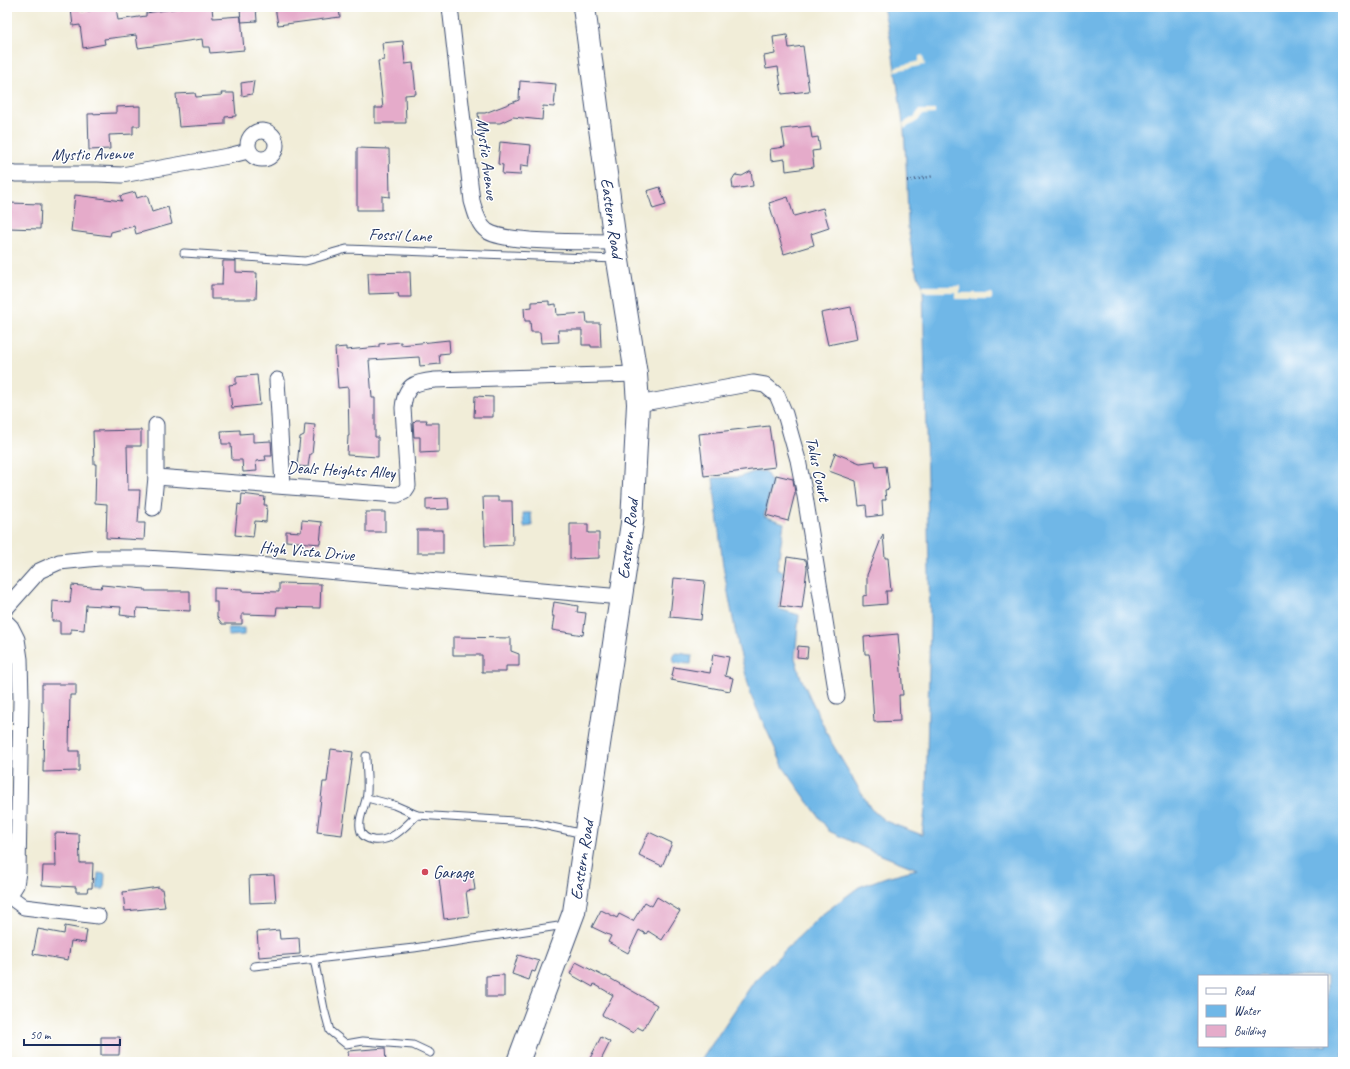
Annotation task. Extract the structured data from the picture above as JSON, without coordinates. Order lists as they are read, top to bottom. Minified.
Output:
{"streets":{"highway":["Eastern Road"],"street":["Mystic Avenue","Talus Court","Deals Heights Alley","High Vista Drive"],"lane":["Fossil Lane"]},"crossings":[["Mystic Avenue","Eastern Road"],["Mystic Avenue","Fossil Lane"],["Eastern Road","Fossil Lane"],["Eastern Road","Talus Court"],["Eastern Road","Deals Heights Alley"],["Eastern Road","High Vista Drive"]],"places":["Garage"],"legend":["Road","Water","Building"],"scale_bar":"50 m"}
